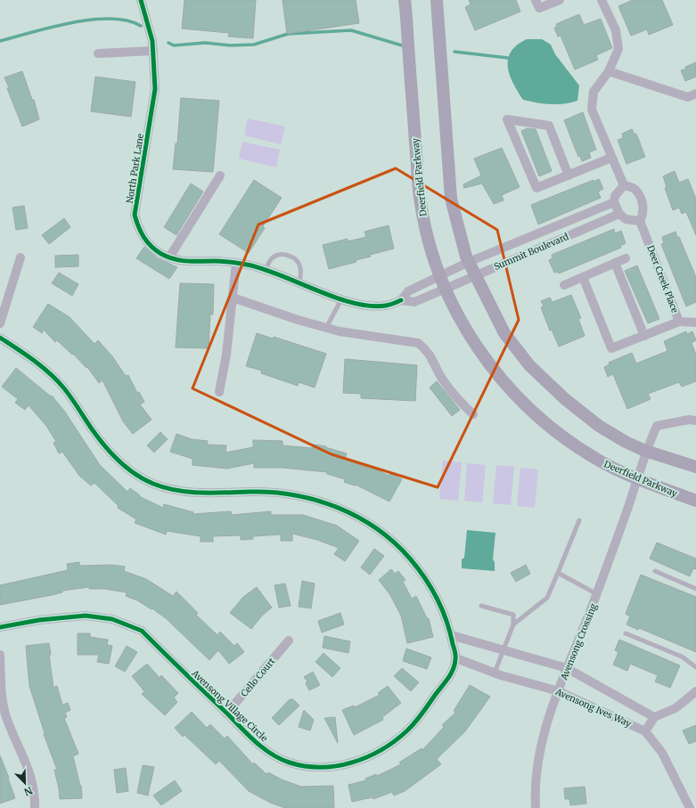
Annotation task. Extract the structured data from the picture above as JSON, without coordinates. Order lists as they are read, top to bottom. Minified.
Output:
{"streets":{"main road":["Deerfield Parkway"],"street":["North Park Lane","Summit Boulevard","Deer Creek Place","Avensong Crossing","Cello Court","Avensong Village Circle","Avensong Ives Way"]},"crossings":[["North Park Lane","Deerfield Parkway"],["North Park Lane","Summit Boulevard"],["Deerfield Parkway","Summit Boulevard"],["Deerfield Parkway","Avensong Crossing"],["Summit Boulevard","Deer Creek Place"],["Avensong Crossing","Avensong Ives Way"],["Cello Court","Avensong Village Circle"],["Avensong Village Circle","Avensong Ives Way"]],"north":"bottom right"}
